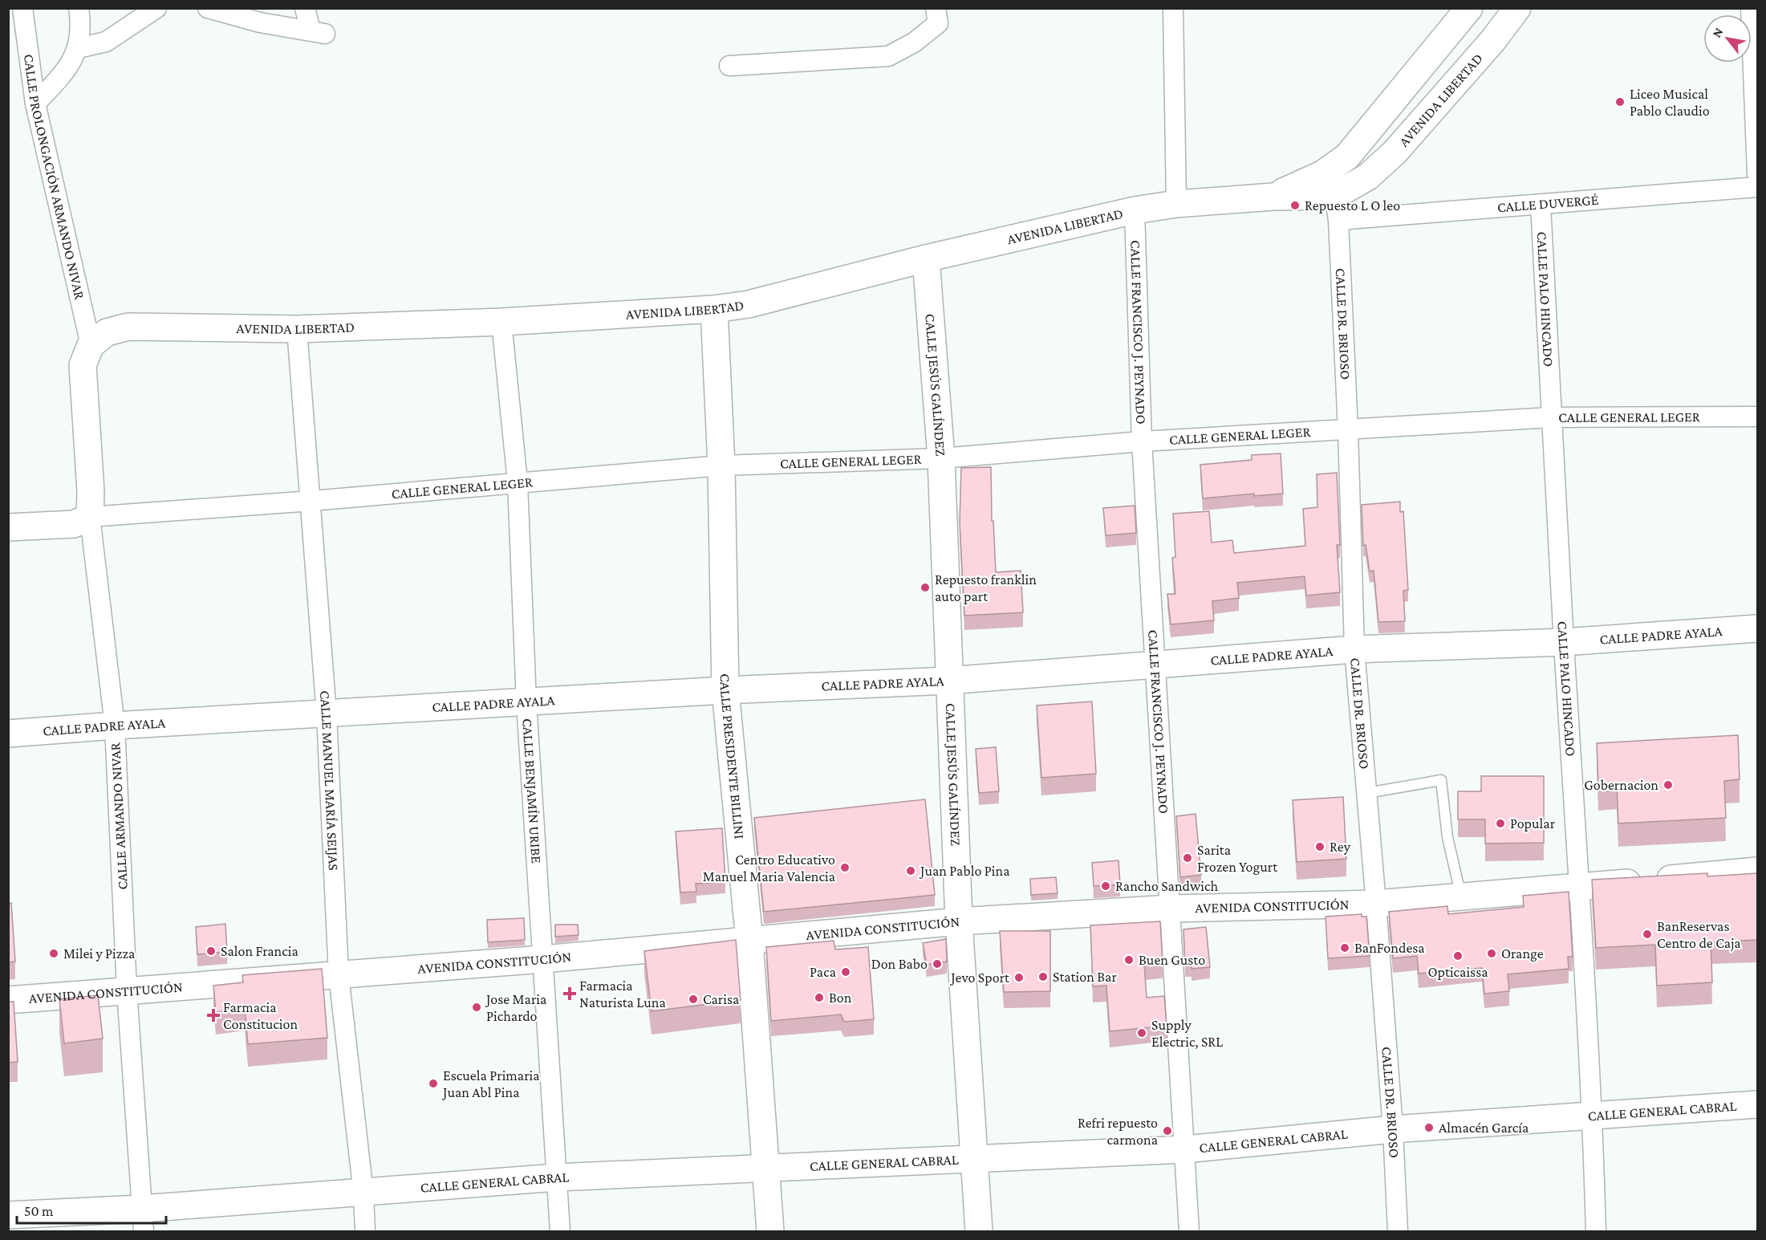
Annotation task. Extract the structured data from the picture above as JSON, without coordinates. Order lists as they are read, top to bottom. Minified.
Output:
{"streets":{"main road":["AVENIDA LIBERTAD","CALLE JESÚS GALÍNDEZ","CALLE PADRE AYALA","CALLE PRESIDENTE BILLINI","CALLE ARMANDO NIVAR","AVENIDA CONSTITUCIÓN","CALLE GENERAL CABRAL"],"street":["CALLE PROLONGACIÓN ARMANDO NIVAR","CALLE DUVERGÉ","CALLE PALO HINCADO","CALLE DR. BRIOSO","CALLE FRANCISCO J. PEYNADO","CALLE GENERAL LEGER","CALLE MANUEL MARÍA SEIJAS","CALLE BENJAMÍN URIBE"]},"crossings":[["AVENIDA LIBERTAD","CALLE PROLONGACIÓN ARMANDO NIVAR"],["AVENIDA LIBERTAD","CALLE DUVERGÉ"],["AVENIDA LIBERTAD","CALLE DR. BRIOSO"],["AVENIDA LIBERTAD","CALLE FRANCISCO J. PEYNADO"],["AVENIDA LIBERTAD","CALLE JESÚS GALÍNDEZ"],["AVENIDA LIBERTAD","CALLE PRESIDENTE BILLINI"],["AVENIDA LIBERTAD","CALLE MANUEL MARÍA SEIJAS"],["AVENIDA LIBERTAD","CALLE BENJAMÍN URIBE"],["AVENIDA LIBERTAD","CALLE ARMANDO NIVAR"],["CALLE PROLONGACIÓN ARMANDO NIVAR","CALLE ARMANDO NIVAR"],["CALLE DUVERGÉ","CALLE PALO HINCADO"],["CALLE DUVERGÉ","CALLE DR. BRIOSO"],["CALLE PALO HINCADO","CALLE GENERAL LEGER"],["CALLE PALO HINCADO","CALLE PADRE AYALA"],["CALLE PALO HINCADO","AVENIDA CONSTITUCIÓN"],["CALLE PALO HINCADO","CALLE GENERAL CABRAL"],["CALLE DR. BRIOSO","CALLE GENERAL LEGER"],["CALLE DR. BRIOSO","CALLE PADRE AYALA"],["CALLE DR. BRIOSO","AVENIDA CONSTITUCIÓN"],["CALLE DR. BRIOSO","CALLE GENERAL CABRAL"],["CALLE FRANCISCO J. PEYNADO","CALLE GENERAL LEGER"],["CALLE FRANCISCO J. PEYNADO","CALLE PADRE AYALA"],["CALLE FRANCISCO J. PEYNADO","AVENIDA CONSTITUCIÓN"],["CALLE FRANCISCO J. PEYNADO","CALLE GENERAL CABRAL"],["CALLE JESÚS GALÍNDEZ","CALLE GENERAL LEGER"],["CALLE JESÚS GALÍNDEZ","CALLE PADRE AYALA"],["CALLE JESÚS GALÍNDEZ","AVENIDA CONSTITUCIÓN"],["CALLE JESÚS GALÍNDEZ","CALLE GENERAL CABRAL"],["CALLE GENERAL LEGER","CALLE PRESIDENTE BILLINI"],["CALLE GENERAL LEGER","CALLE MANUEL MARÍA SEIJAS"],["CALLE GENERAL LEGER","CALLE BENJAMÍN URIBE"],["CALLE GENERAL LEGER","CALLE ARMANDO NIVAR"],["CALLE PADRE AYALA","CALLE PRESIDENTE BILLINI"],["CALLE PADRE AYALA","CALLE MANUEL MARÍA SEIJAS"],["CALLE PADRE AYALA","CALLE BENJAMÍN URIBE"],["CALLE PADRE AYALA","CALLE ARMANDO NIVAR"],["CALLE PRESIDENTE BILLINI","AVENIDA CONSTITUCIÓN"],["CALLE PRESIDENTE BILLINI","CALLE GENERAL CABRAL"],["CALLE MANUEL MARÍA SEIJAS","AVENIDA CONSTITUCIÓN"],["CALLE MANUEL MARÍA SEIJAS","CALLE GENERAL CABRAL"],["CALLE BENJAMÍN URIBE","AVENIDA CONSTITUCIÓN"],["CALLE BENJAMÍN URIBE","CALLE GENERAL CABRAL"],["CALLE ARMANDO NIVAR","AVENIDA CONSTITUCIÓN"],["CALLE ARMANDO NIVAR","CALLE GENERAL CABRAL"]],"places":{"other":["Liceo Musical Pablo Claudio","Repuesto L O leo","Repuesto franklin auto part","Gobernacion","Popular","Rey","Sarita Frozen Yogurt","Centro Educativo Manuel Maria Valencia","Juan Pablo Pina","Rancho Sandwich","BanReservas Centro de Caja","BanFondesa","Salon Francia","Milei y Pizza","Orange","Opticaissa","Buen Gusto","Don Babo","Paca","Station Bar","Jevo Sport","Bon","Carisa","Jose Maria Pichardo","Supply Electric, SRL","Escuela Primaria Juan Abl Pina","Almacén García","Refri repuesto carmona"],"health":["Farmacia Naturista Luna","Farmacia Constitucion"]},"scale_bar":"50 m","north":"top left"}
